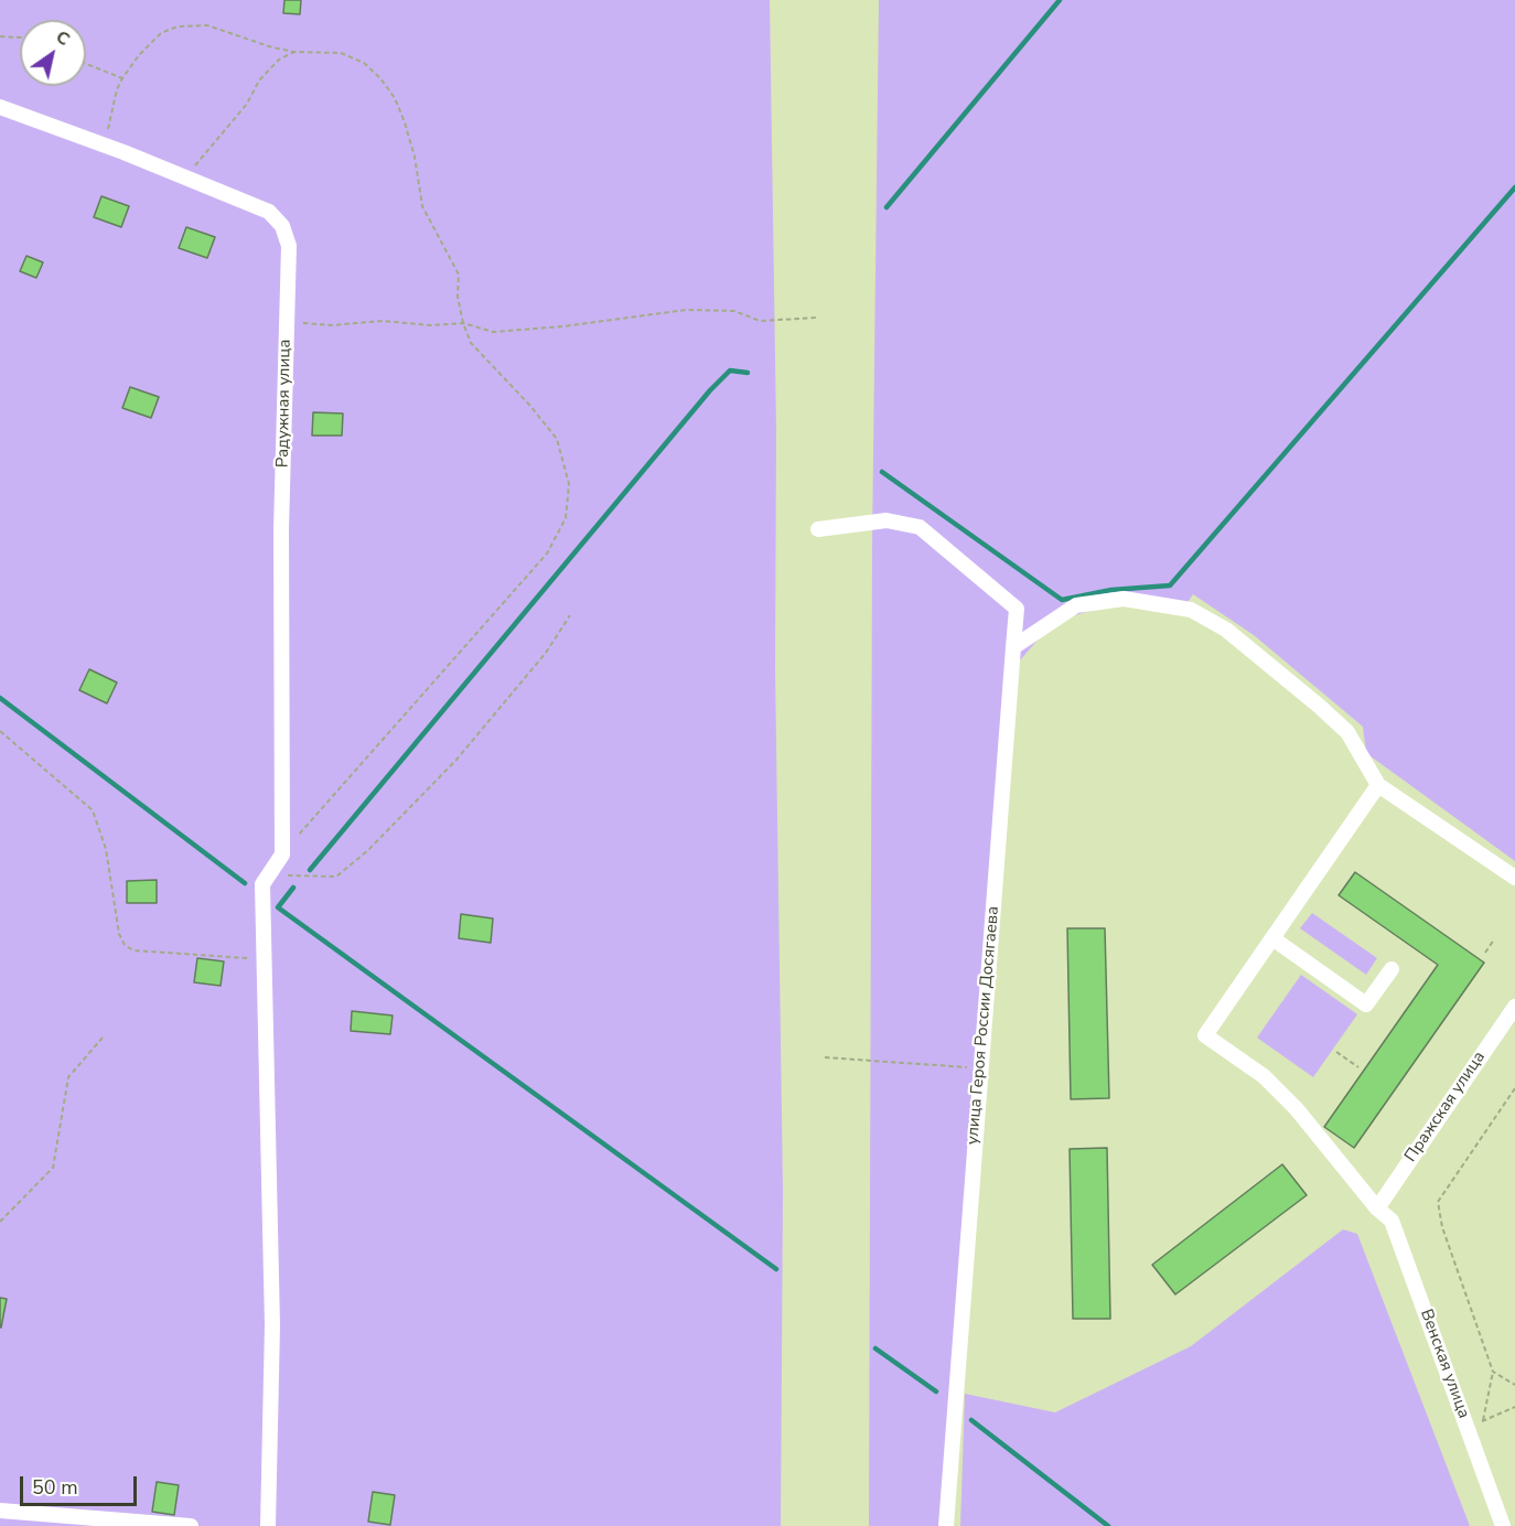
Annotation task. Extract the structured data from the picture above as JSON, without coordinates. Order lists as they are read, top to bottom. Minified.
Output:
{"streets":{"street":["Радужная улица","улица Героя России Досягаева","Пражская улица","Венская улица"]},"crossings":[["Пражская улица","Венская улица"]],"scale_bar":"50 m","north":"top right"}
